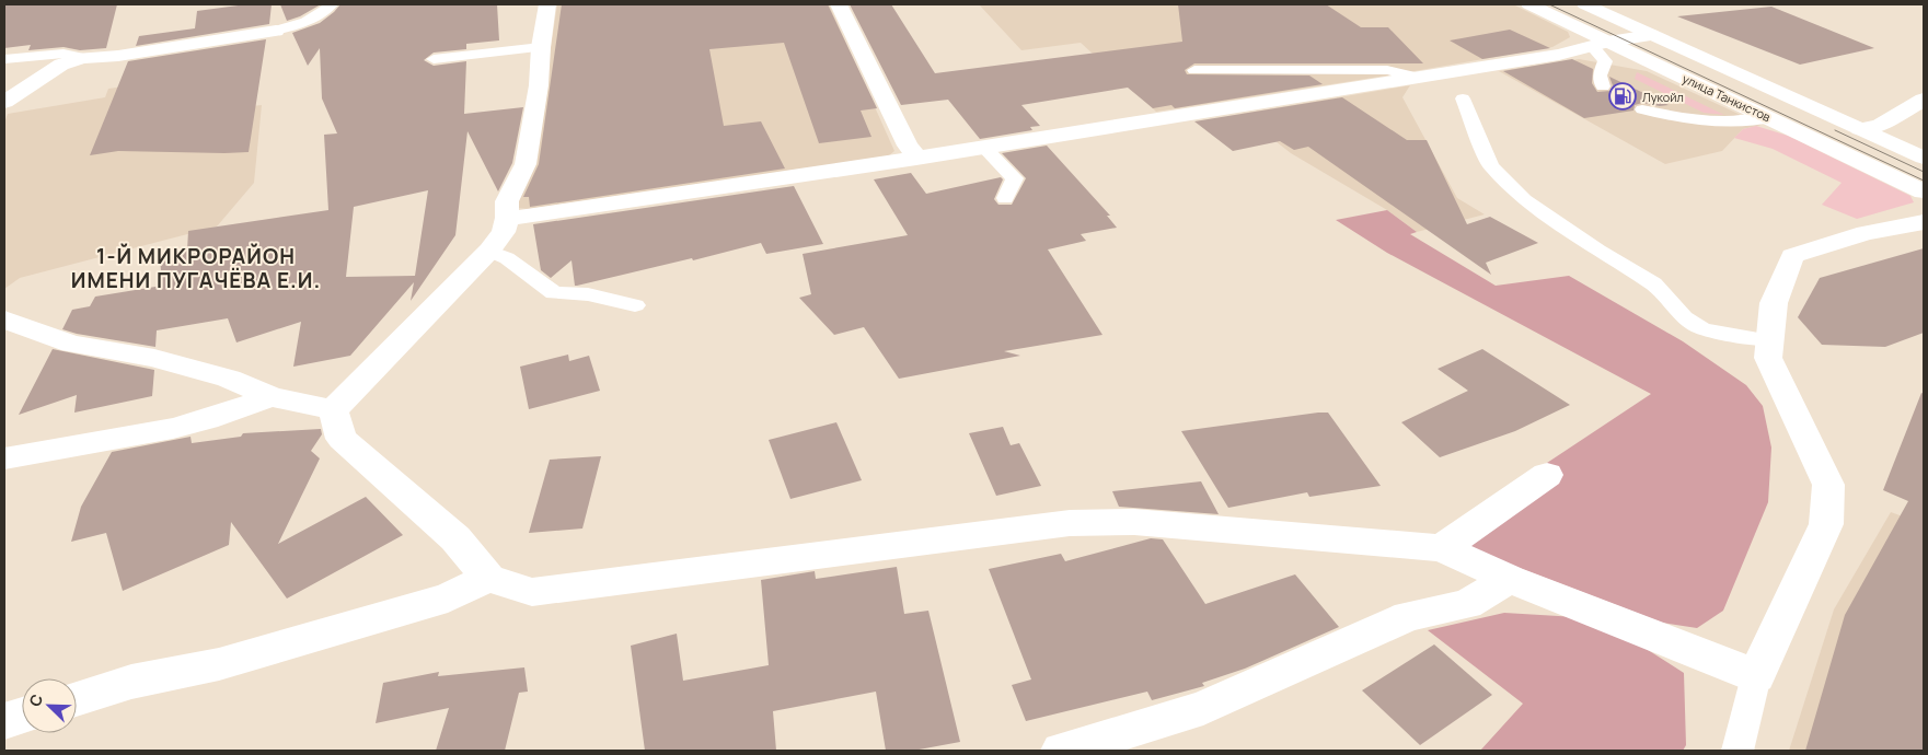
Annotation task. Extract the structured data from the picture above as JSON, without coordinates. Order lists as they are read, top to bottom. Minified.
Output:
{"streets":{"street":["улица Танкистов"]},"districts":["1-Й МИКРОРАЙОН ИМЕНИ ПУГАЧЁВА Е.И."],"places":{"fuel station":["Лукойл"]},"north":"top left"}
